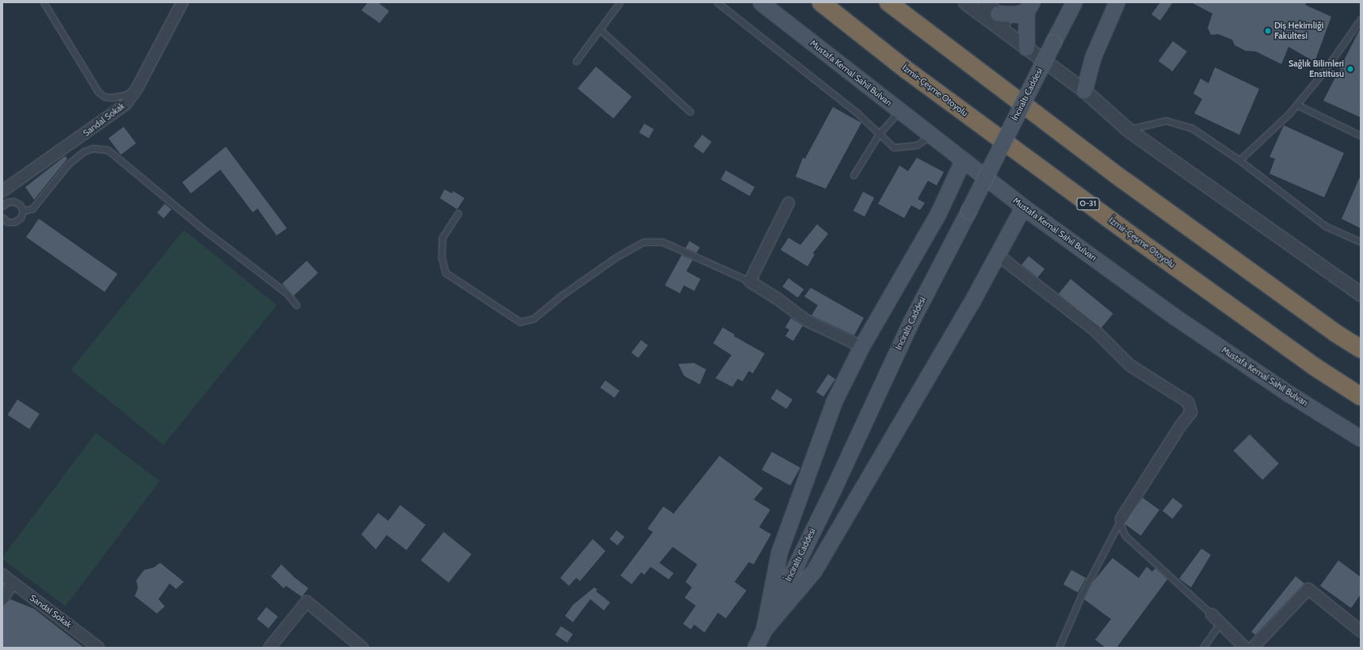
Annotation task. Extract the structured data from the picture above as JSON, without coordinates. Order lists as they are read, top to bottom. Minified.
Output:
{"streets":{"highway":["İzmir-Çeşme Otoyolu","O-31"],"main road":["Mustafa Kemal Sahil Bulvarı","İnciraltı Caddesi"],"street":["Sandal Sokak"]},"places":["Diş Hekimliği Fakültesi","Sağlık Bilimleri Enstitüsü"]}
